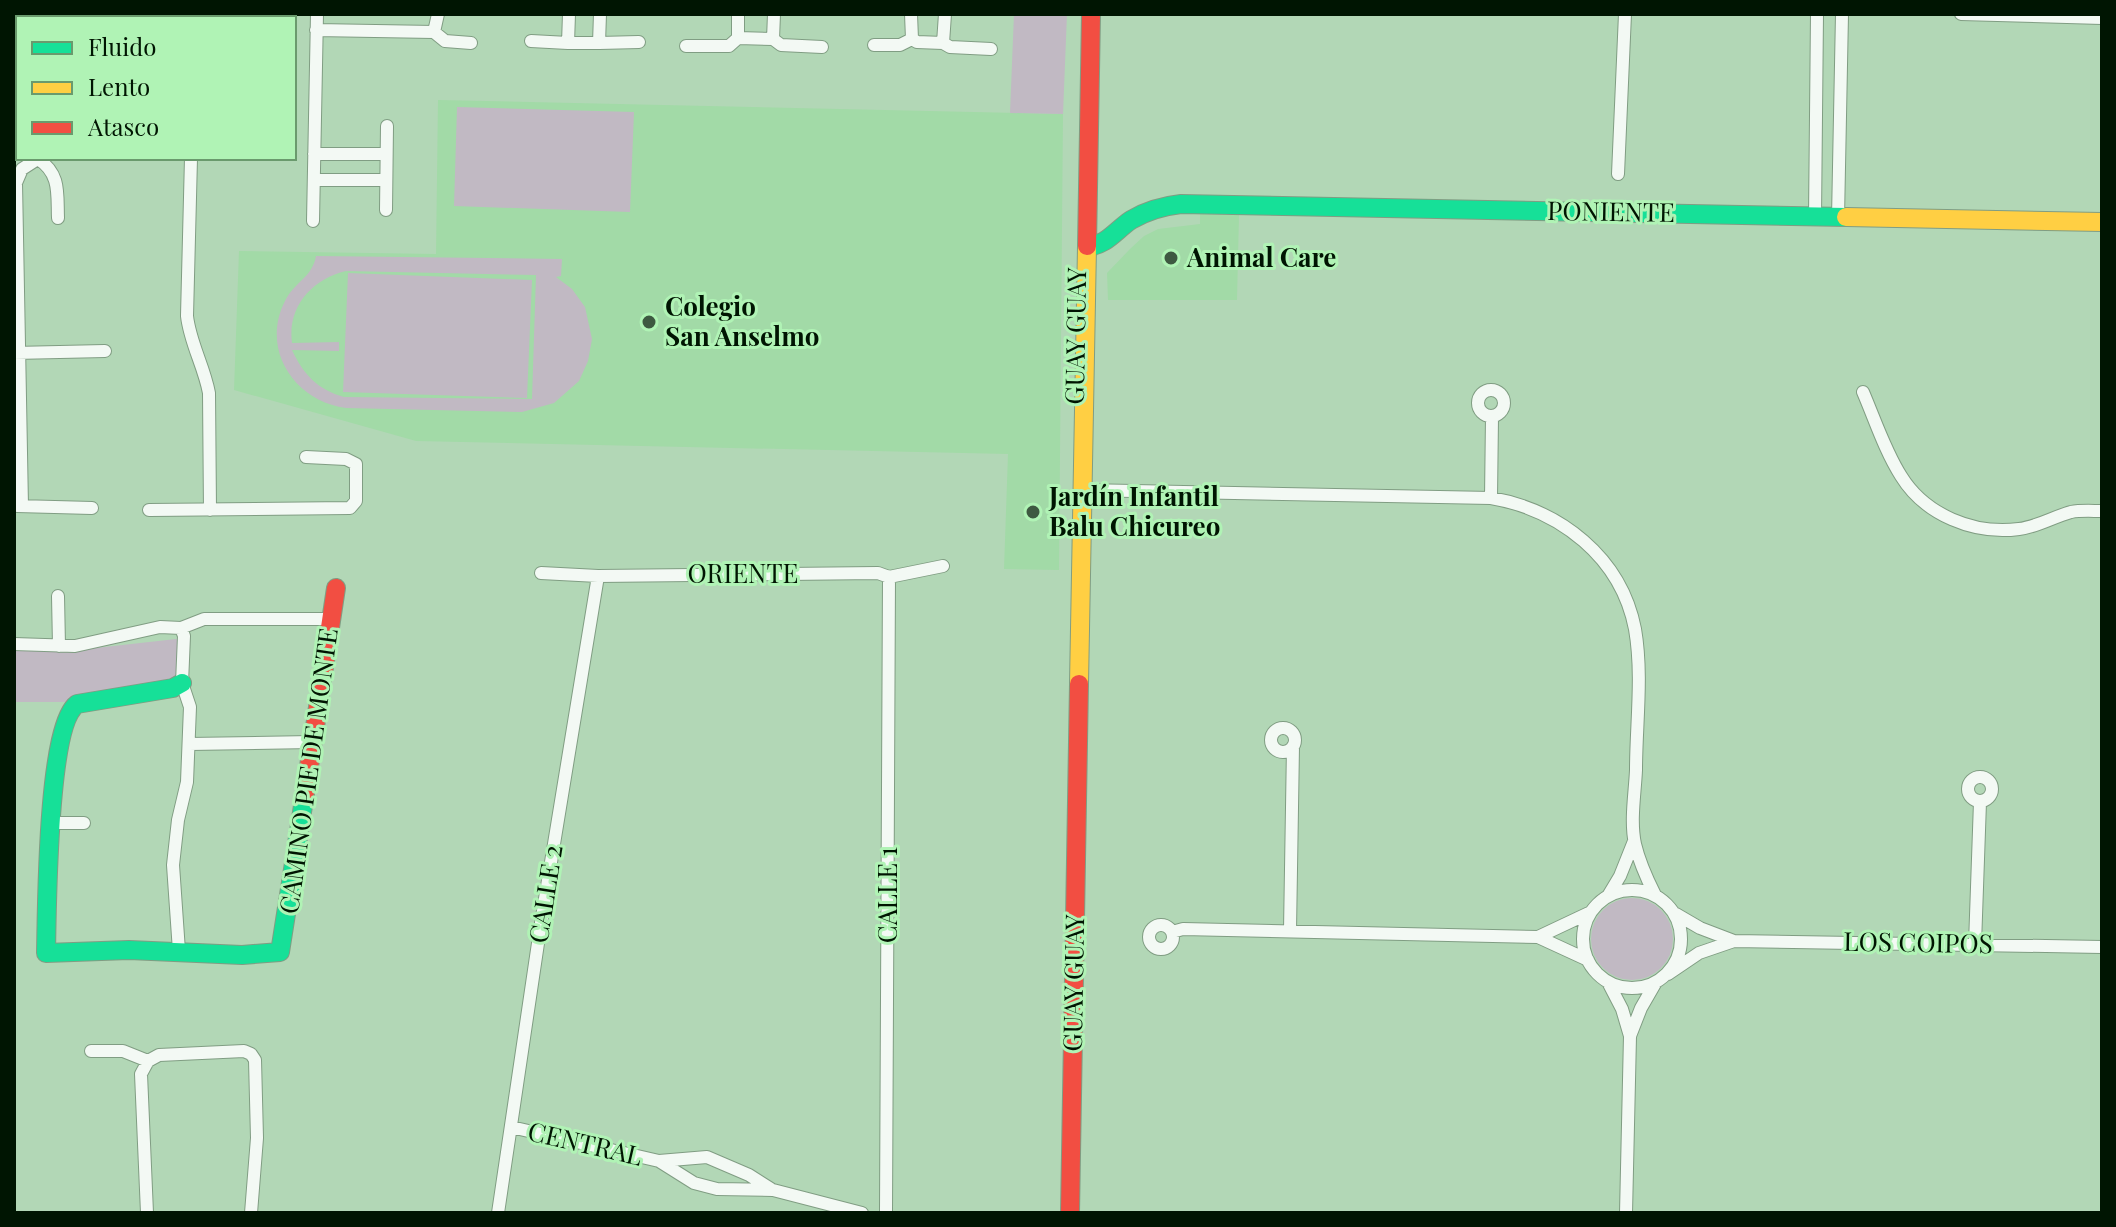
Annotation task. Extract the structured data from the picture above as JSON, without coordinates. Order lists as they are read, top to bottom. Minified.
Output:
{"streets":{"street":["PONIENTE","GUAY GUAY","ORIENTE","CAMINO PIE DE MONTE","CALLE 2","CALLE 1","LOS COIPOS","CENTRAL"]},"crossings":[["PONIENTE","GUAY GUAY"],["ORIENTE","CALLE 2"],["ORIENTE","CALLE 1"],["CALLE 2","CENTRAL"]],"places":["Animal Care","Colegio San Anselmo","Jardín Infantil Balu Chicureo"],"legend":["Fluido","Lento","Atasco"]}
